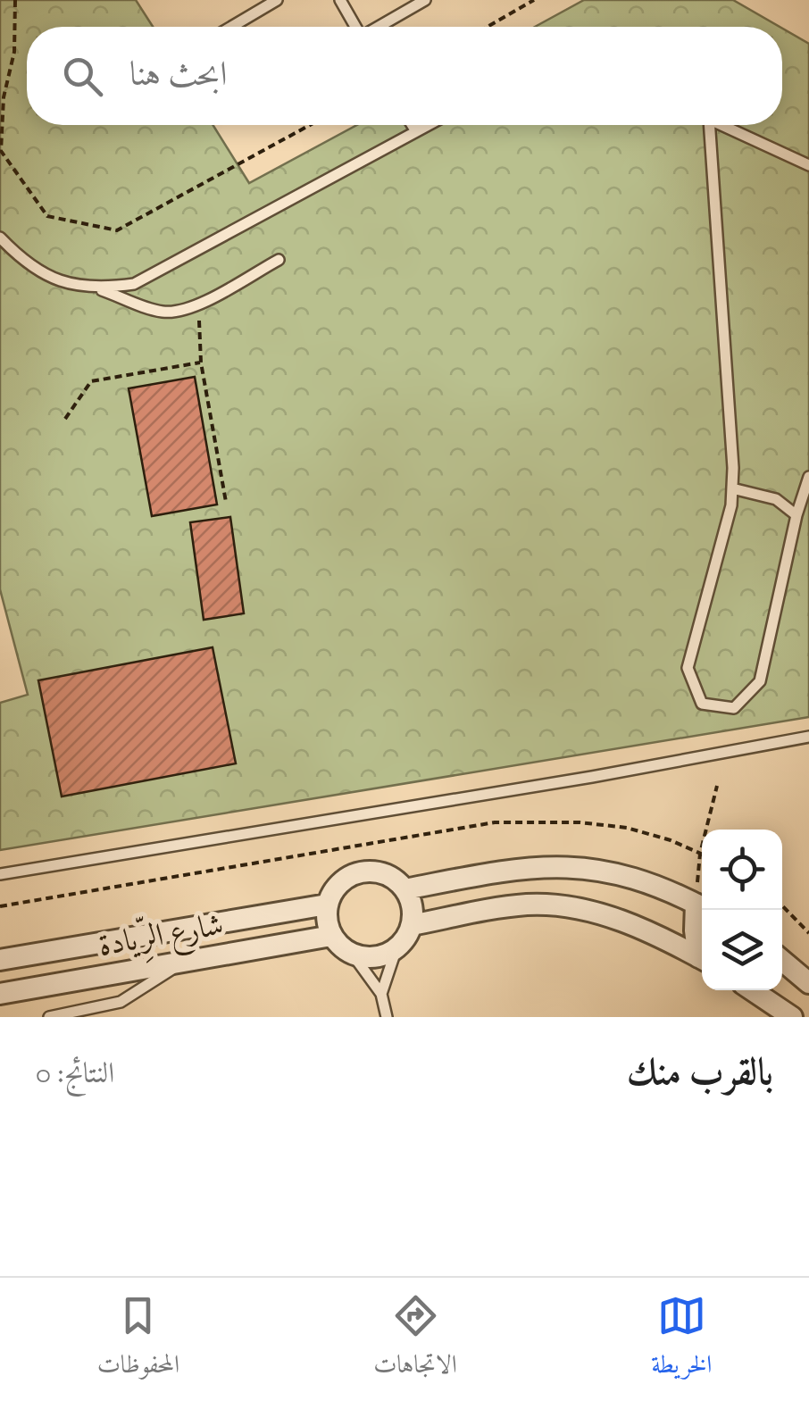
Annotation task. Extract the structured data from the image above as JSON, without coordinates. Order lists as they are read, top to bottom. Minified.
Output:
{"streets":{"street":["شارع الرِّيادة"]},"page":{"search":"ابحث هنا","heading":["بالقرب منك","النتائج: 0"],"nav":["الخريطة","الاتجاهات","المحفوظات"]}}
